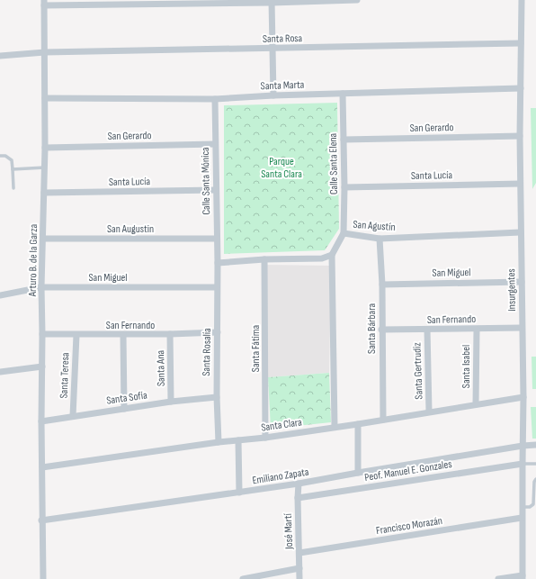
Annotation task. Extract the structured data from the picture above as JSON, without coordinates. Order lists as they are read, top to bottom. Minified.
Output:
{"streets":{"street":["Santa Rosa","Santa Marta","San Gerardo","Calle Santa Elena","Santa Lucía","Calle Santa Mónica","San Agustín","San Augustin","Arturo B. de la Garza","San Miguel","Insurgentes","San Fernando","Santa Bárbara","Santa Fátima","Santa Rosalía","Santa Isabel","Santa Ana","Santa Gertrudiz","Santa Teresa","Santa Sofía","Santa Clara","Peof. Manuel E. Gonzales","Emiliano Zapata","Francisco Morazán","José Martí"]},"crossings":[["Santa Rosa","Arturo B. de la Garza"],["Santa Rosa","Insurgentes"],["Santa Marta","Calle Santa Elena"],["Santa Marta","Calle Santa Mónica"],["Santa Marta","Arturo B. de la Garza"],["Santa Marta","Insurgentes"],["San Gerardo","Calle Santa Elena"],["San Gerardo","Calle Santa Mónica"],["San Gerardo","Arturo B. de la Garza"],["San Gerardo","Insurgentes"],["Calle Santa Elena","Santa Lucía"],["Calle Santa Elena","San Agustín"],["Santa Lucía","Calle Santa Mónica"],["Santa Lucía","Arturo B. de la Garza"],["Santa Lucía","Insurgentes"],["Calle Santa Mónica","San Augustin"],["Calle Santa Mónica","Santa Rosalía"],["San Agustín","Insurgentes"],["San Agustín","Santa Bárbara"],["San Augustin","Arturo B. de la Garza"],["Arturo B. de la Garza","San Miguel"],["Arturo B. de la Garza","San Fernando"],["Arturo B. de la Garza","Santa Sofía"],["Arturo B. de la Garza","Santa Clara"],["Arturo B. de la Garza","Emiliano Zapata"],["San Miguel","Insurgentes"],["San Miguel","Santa Bárbara"],["San Miguel","Santa Rosalía"],["Insurgentes","San Fernando"],["Insurgentes","Santa Clara"],["Insurgentes","Peof. Manuel E. Gonzales"],["Insurgentes","Emiliano Zapata"],["Insurgentes","Francisco Morazán"],["San Fernando","Santa Bárbara"],["San Fernando","Santa Rosalía"],["San Fernando","Santa Isabel"],["San Fernando","Santa Ana"],["San Fernando","Santa Gertrudiz"],["San Fernando","Santa Teresa"],["Santa Bárbara","Santa Clara"],["Santa Fátima","Santa Clara"],["Santa Rosalía","Santa Sofía"],["Santa Rosalía","Santa Clara"],["Santa Isabel","Santa Clara"],["Santa Ana","Santa Sofía"],["Santa Gertrudiz","Santa Clara"],["Santa Teresa","Santa Sofía"],["Peof. Manuel E. Gonzales","José Martí"],["Emiliano Zapata","José Martí"],["Francisco Morazán","José Martí"]],"parks":["Parque Santa Clara"]}
